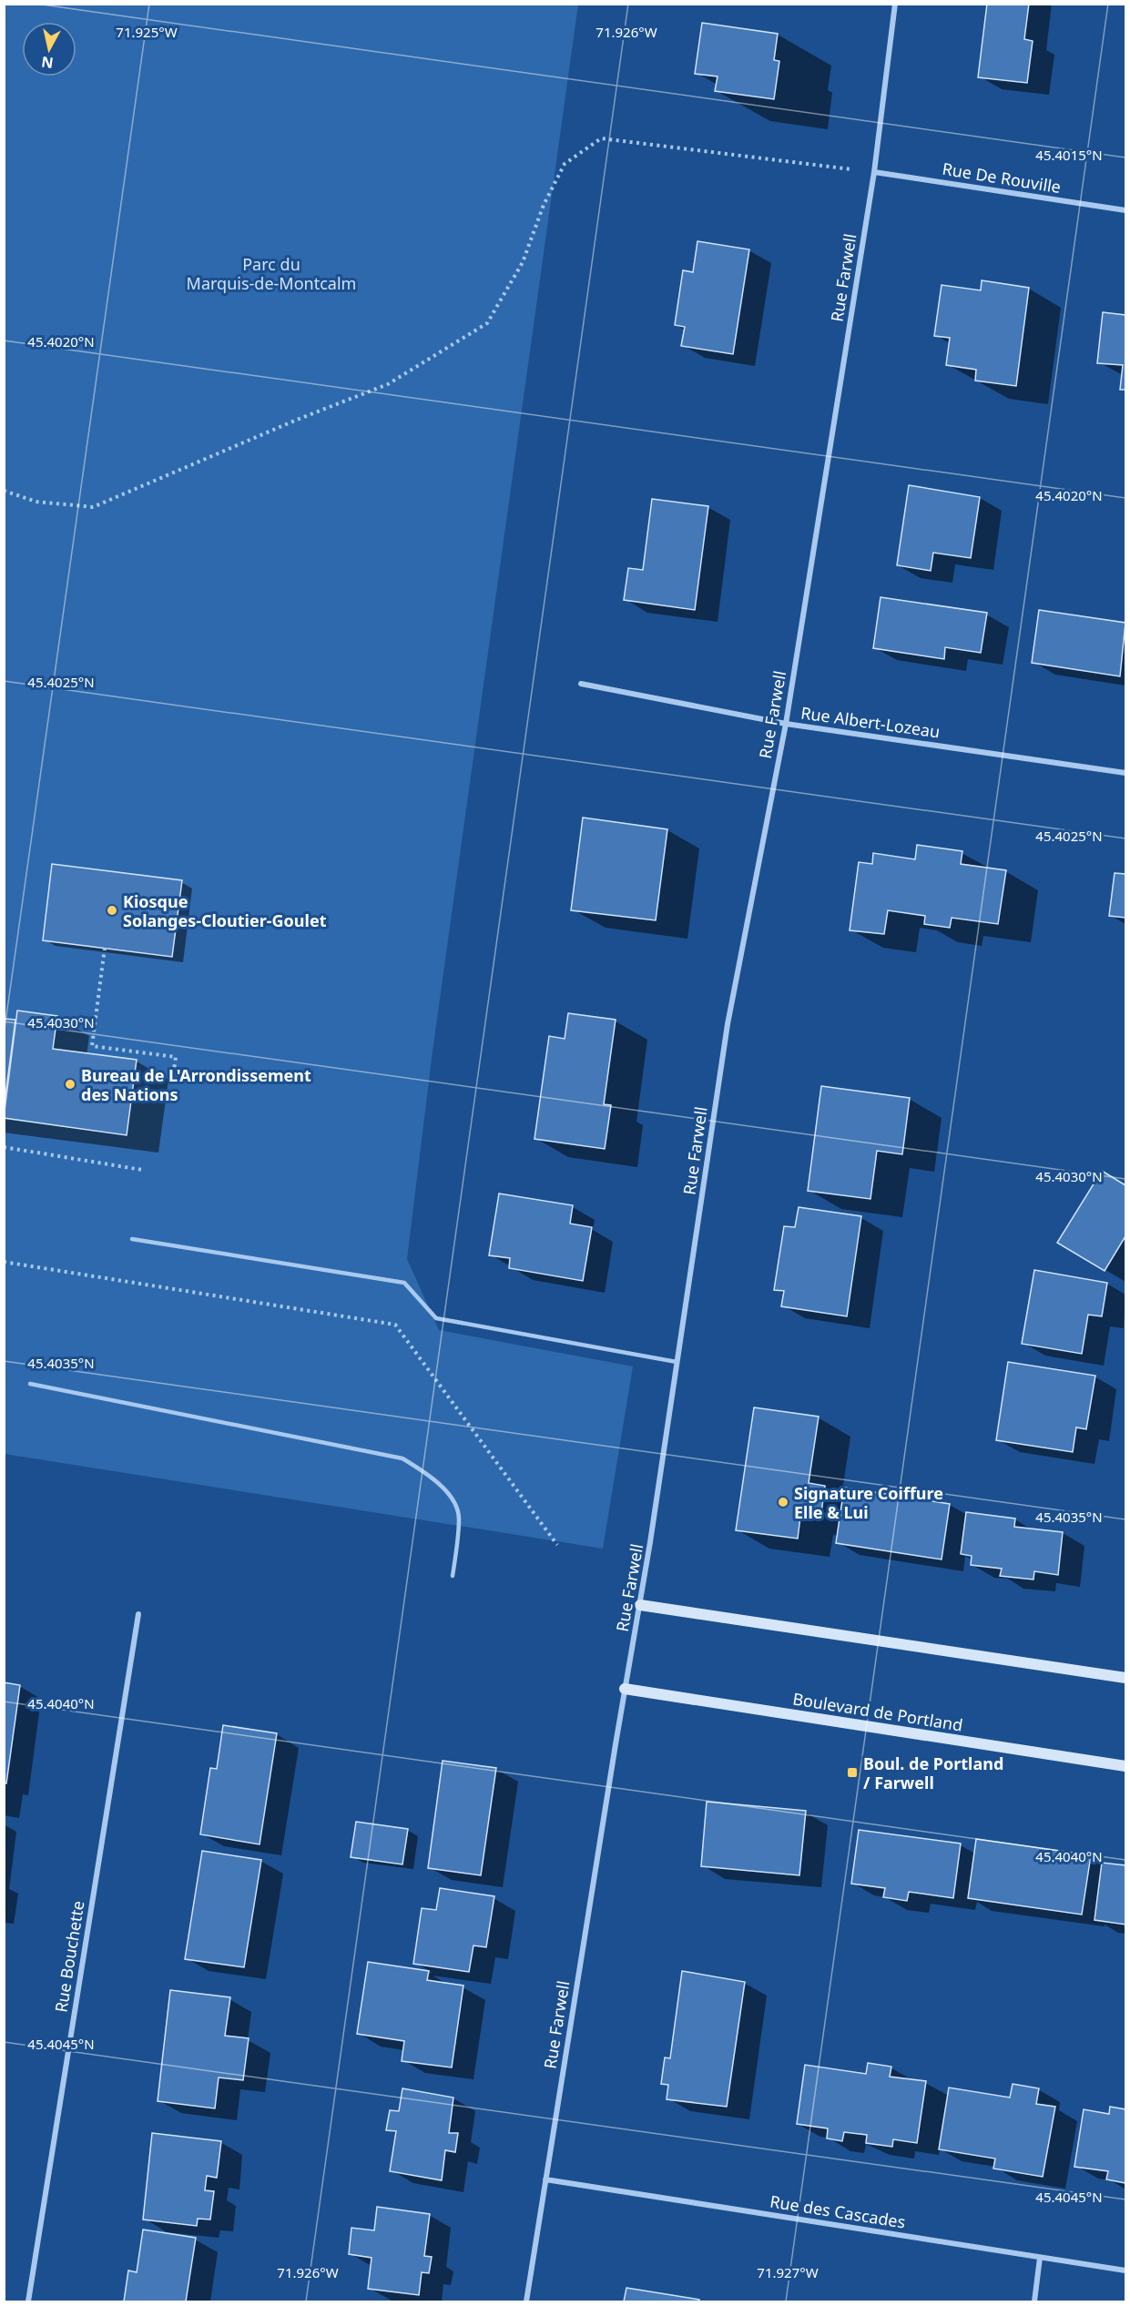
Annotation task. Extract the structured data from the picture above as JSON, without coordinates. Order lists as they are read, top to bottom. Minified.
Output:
{"streets":{"main road":["Boulevard de Portland"],"street":["Rue De Rouville","Rue Farwell","Rue Albert-Lozeau","Rue Bouchette","Rue des Cascades"]},"crossings":[["Rue De Rouville","Rue Farwell"],["Rue Farwell","Rue Albert-Lozeau"],["Rue Farwell","Boulevard de Portland"],["Rue Farwell","Rue des Cascades"]],"parks":["Parc du Marquis-de-Montcalm"],"places":{"other":["Kiosque Solanges-Cloutier-Goulet","Bureau de L'Arrondissement des Nations","Signature Coiffure Elle & Lui"],"transit":["Boul. de Portland / Farwell"]},"north":"bottom","coordinates":["71.925°W","71.926°W","45.4015°N","45.4020°N","45.4025°N","45.4030°N","45.4035°N","45.4040°N","45.4045°N","71.927°W"]}
